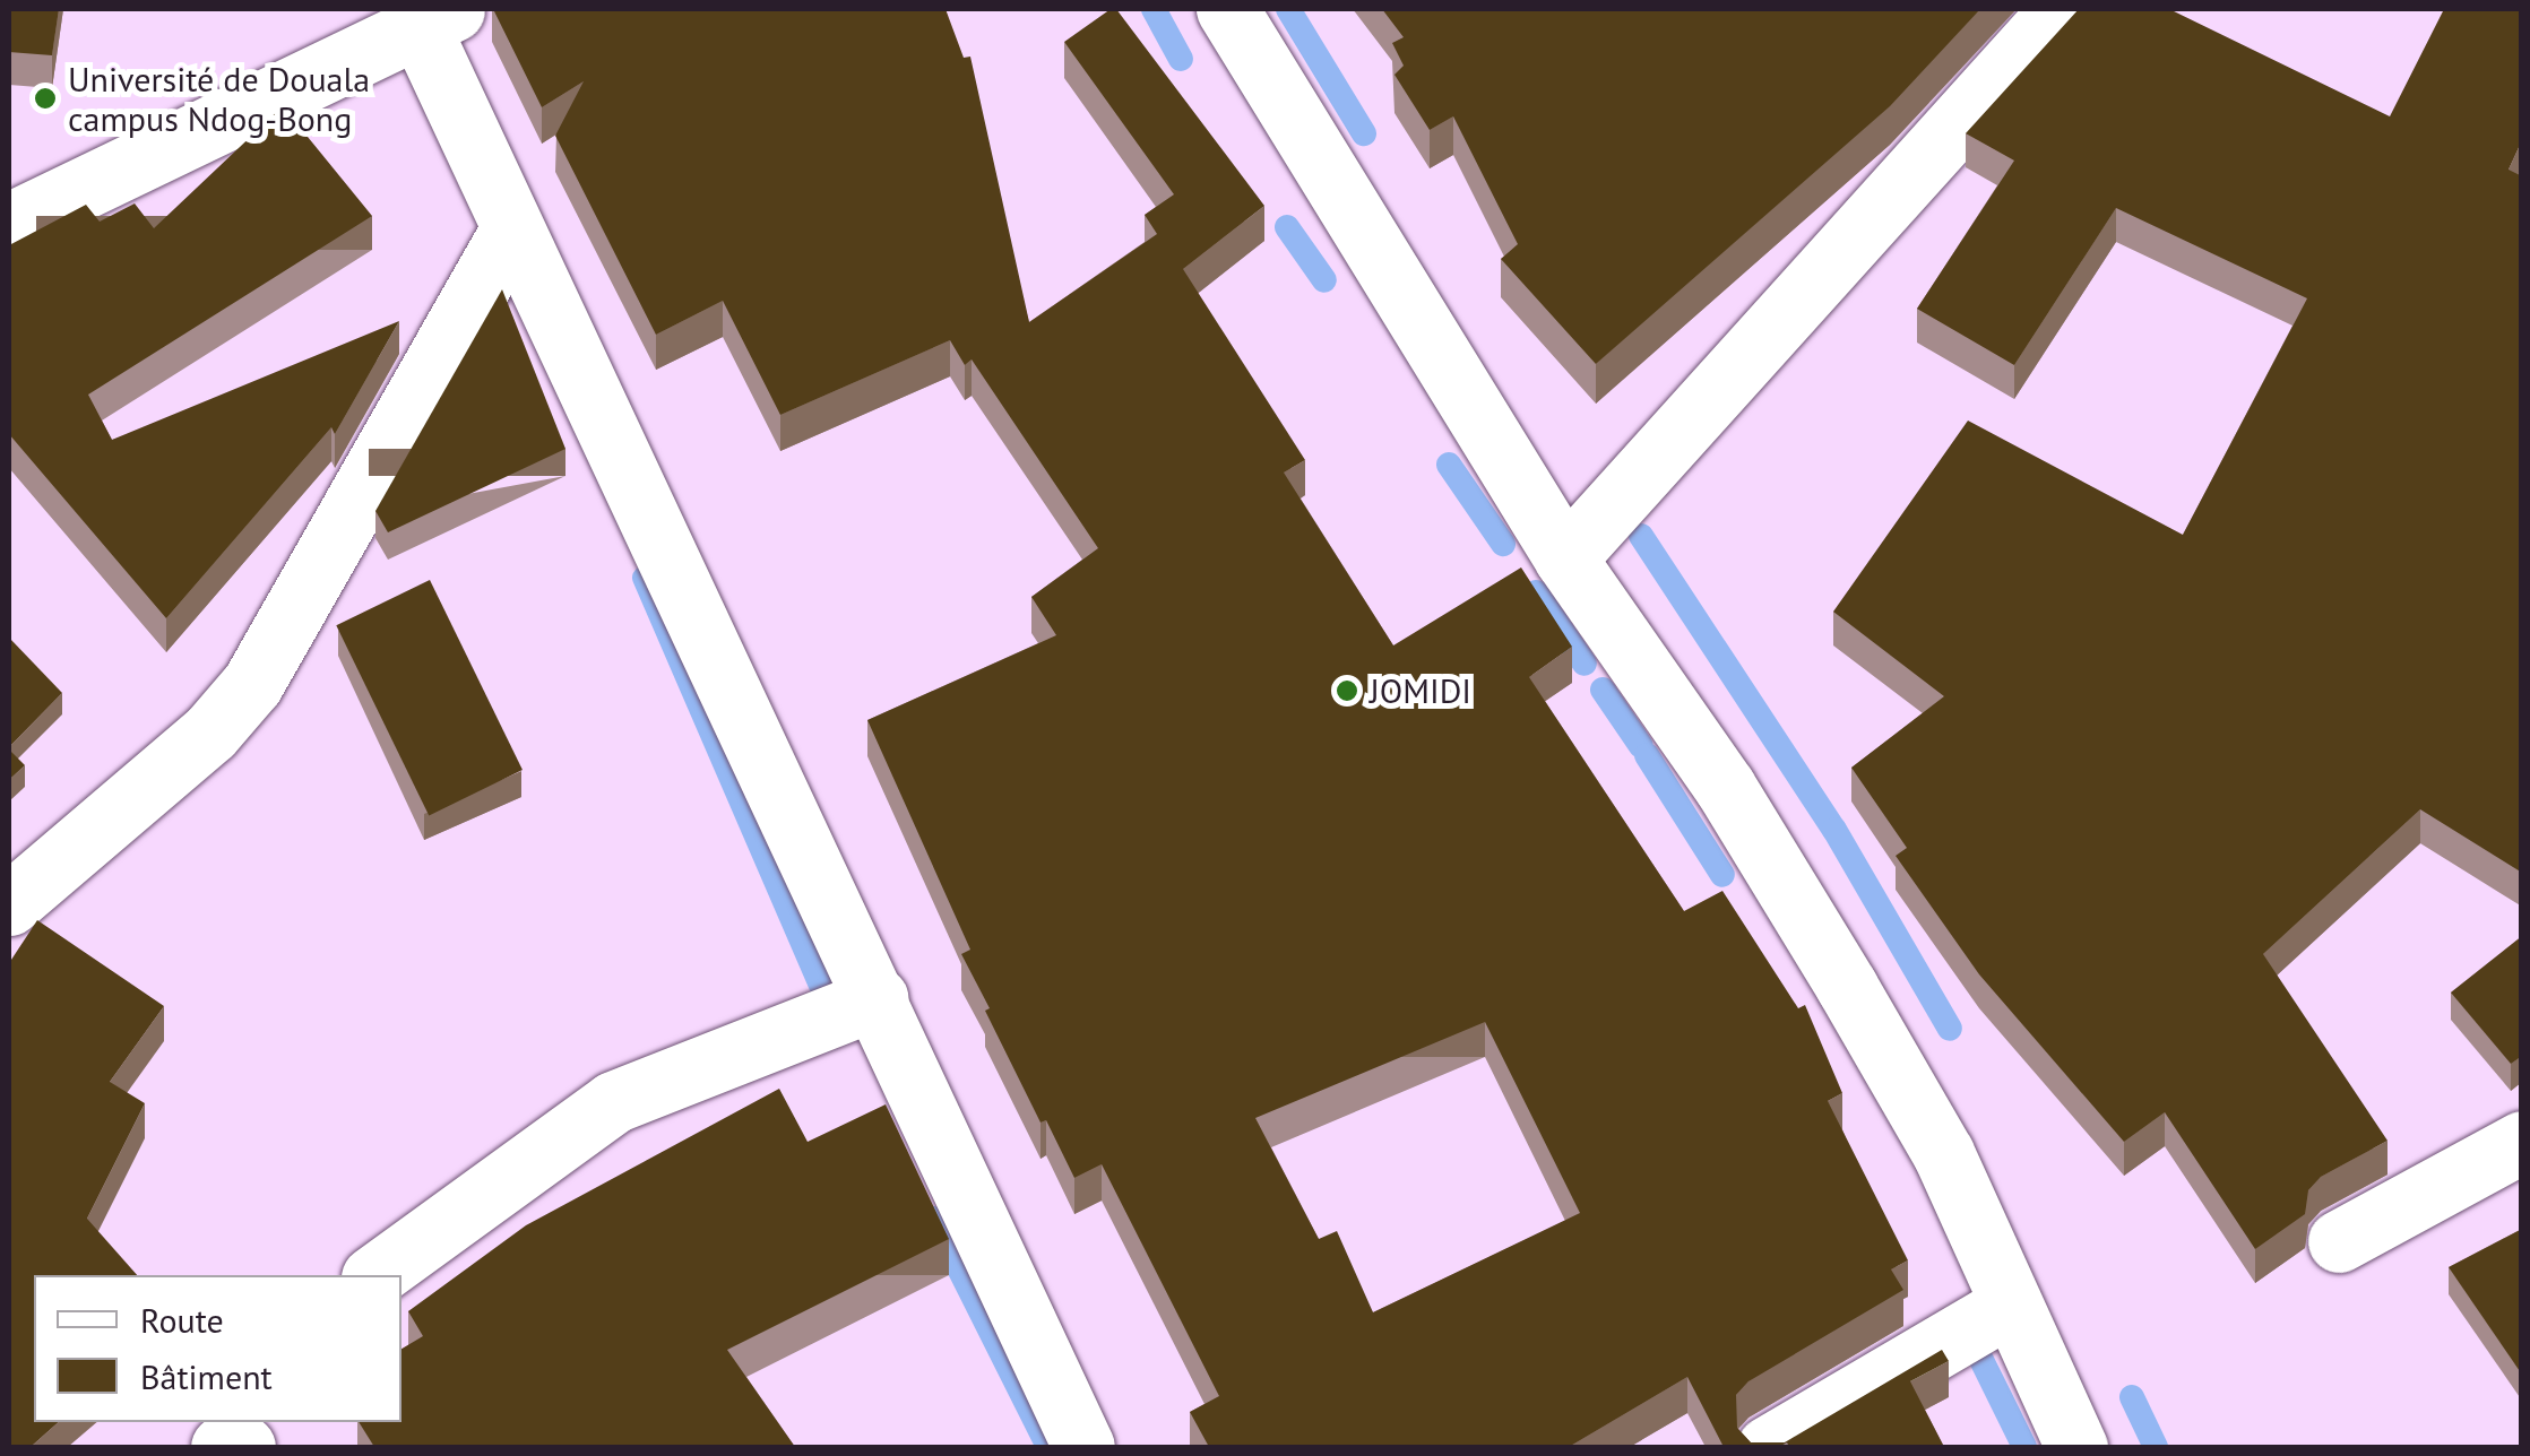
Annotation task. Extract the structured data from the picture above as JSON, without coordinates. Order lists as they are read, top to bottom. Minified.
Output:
{"places":["Université de Douala campus Ndog-Bong","JOMIDI"],"legend":["Route","Bâtiment"]}
